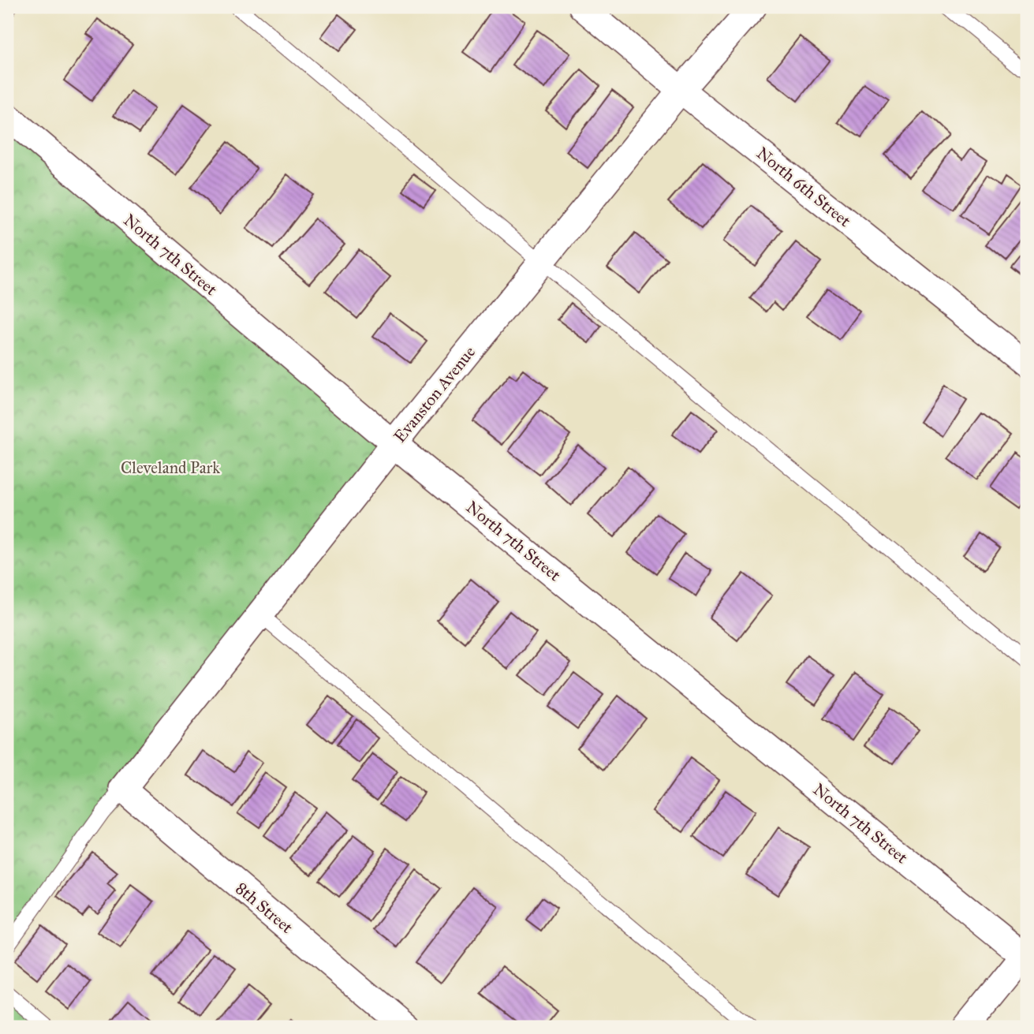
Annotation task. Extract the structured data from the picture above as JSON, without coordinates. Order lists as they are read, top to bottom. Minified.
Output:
{"streets":{"street":["North 6th Street","North 7th Street","Evanston Avenue","8th Street"]},"crossings":[["North 6th Street","Evanston Avenue"],["North 7th Street","Evanston Avenue"],["Evanston Avenue","8th Street"]],"parks":["Cleveland Park"]}
